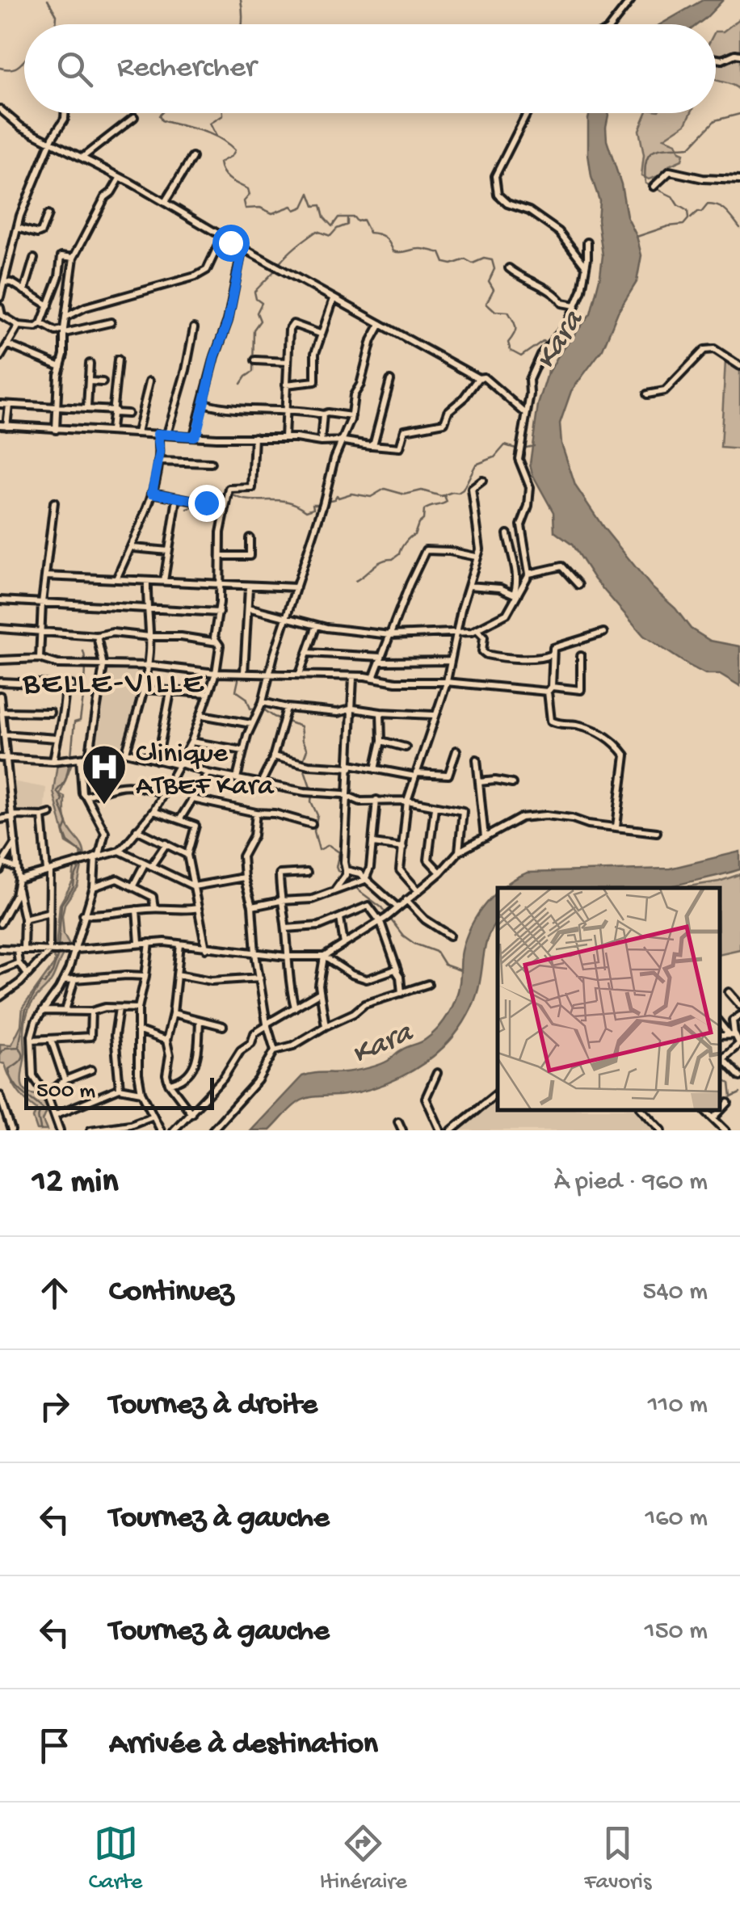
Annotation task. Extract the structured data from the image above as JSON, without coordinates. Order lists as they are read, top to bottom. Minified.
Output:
{"districts":["BELLE-VILLE"],"water":["Kara"],"places":{"hospital":["Clinique ATBEF Kara"]},"scale_bar":"500 m","page":{"search":"Rechercher","scale":"500 m","heading":["12 min","À pied · 960 m"],"list":[["Continuez","540 m"],["Tournez à droite","110 m"],["Tournez à gauche","160 m"],["Tournez à gauche","150 m"],"Arrivée à destination"],"nav":["Carte","Itinéraire","Favoris"]}}
